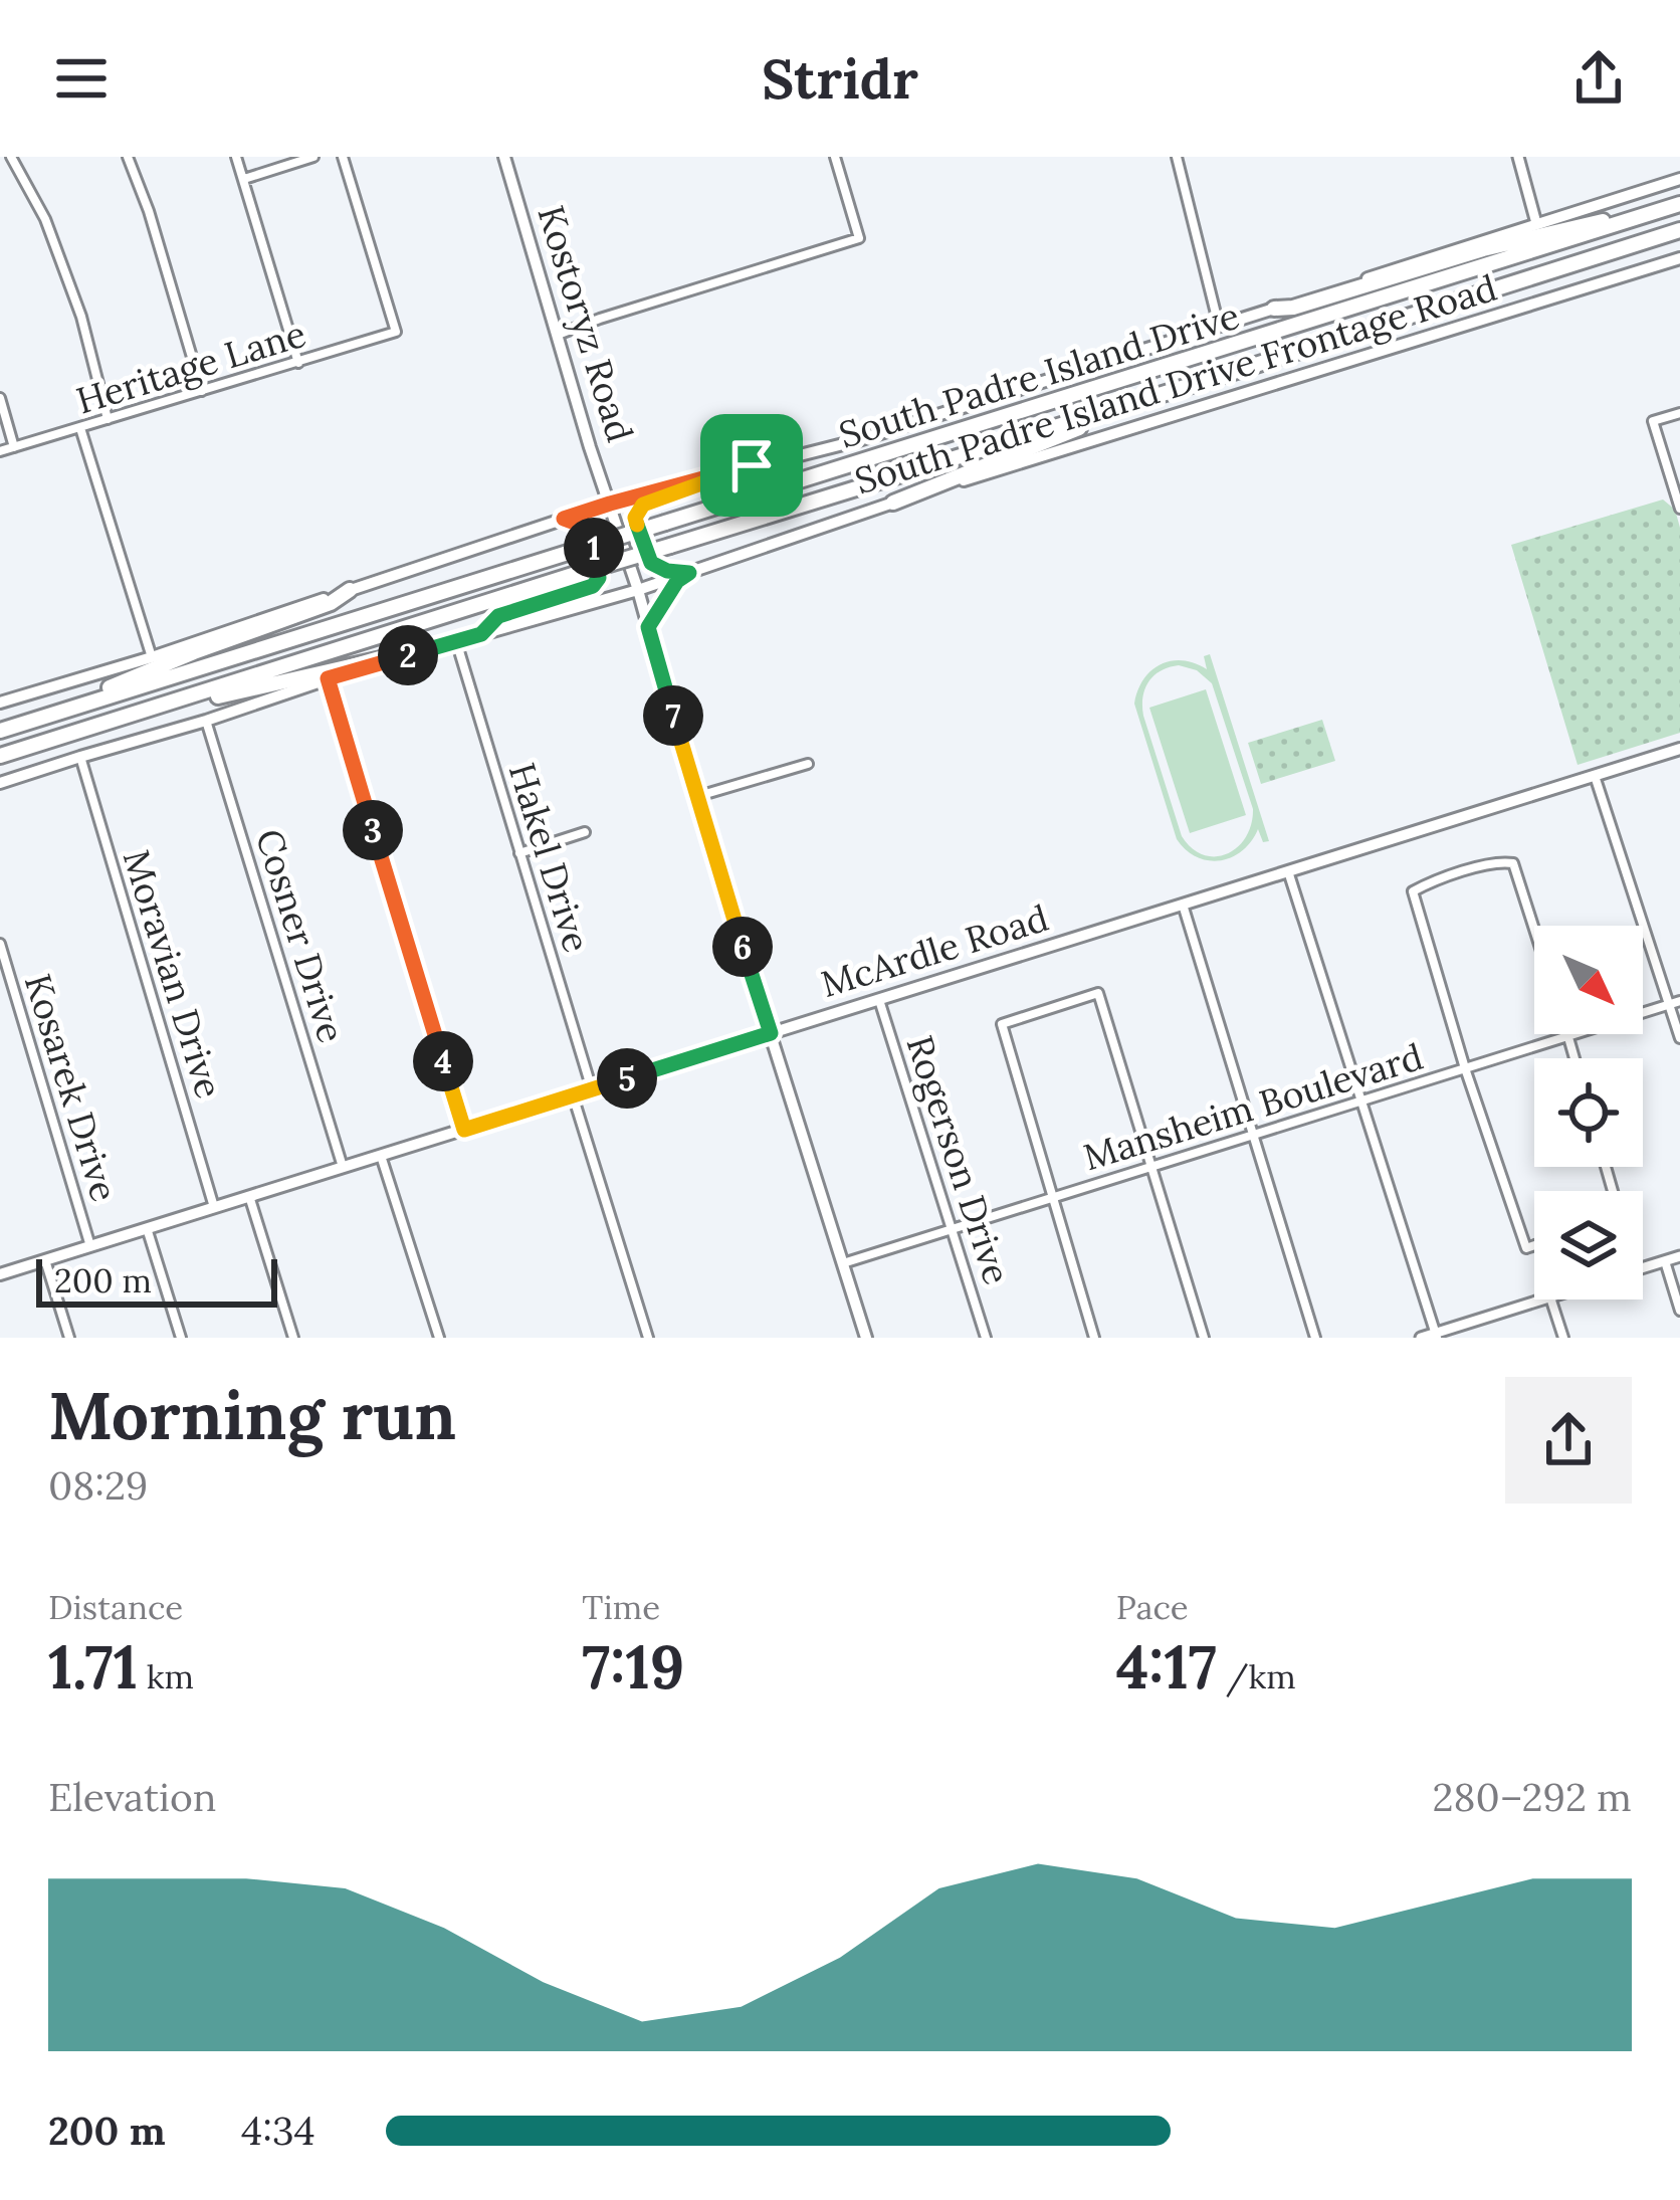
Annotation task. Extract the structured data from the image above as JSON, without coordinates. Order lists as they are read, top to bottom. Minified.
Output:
{"streets":{"highway":["South Padre Island Drive"],"main road":["Kostoryz Road","South Padre Island Drive Frontage Road","McArdle Road"],"street":["Heritage Lane","Hakel Drive","Cosner Drive","Moravian Drive","Kosarek Drive","Mansheim Boulevard","Rogerson Drive"]},"crossings":[["Kostoryz Road","South Padre Island Drive Frontage Road"],["Kostoryz Road","McArdle Road"],["Kostoryz Road","Mansheim Boulevard"],["South Padre Island Drive Frontage Road","Hakel Drive"],["South Padre Island Drive Frontage Road","Cosner Drive"],["South Padre Island Drive Frontage Road","Moravian Drive"],["Hakel Drive","McArdle Road"],["Cosner Drive","McArdle Road"],["McArdle Road","Moravian Drive"],["McArdle Road","Kosarek Drive"],["McArdle Road","Rogerson Drive"],["Mansheim Boulevard","Rogerson Drive"]],"scale_bar":"200 m","north":"bottom right","page":{"header":"Stridr","pins":["1","2","7","3","6","4","5"],"scale":"200 m","heading":["Morning run","08:29"],"stats":[["Distance","1.71 km"],["Time","7:19"],["Pace","4:17 /km"]],"chart":["Elevation","280–292 m"],"list":[{"name":"200 m","note":"4:34"}]}}
